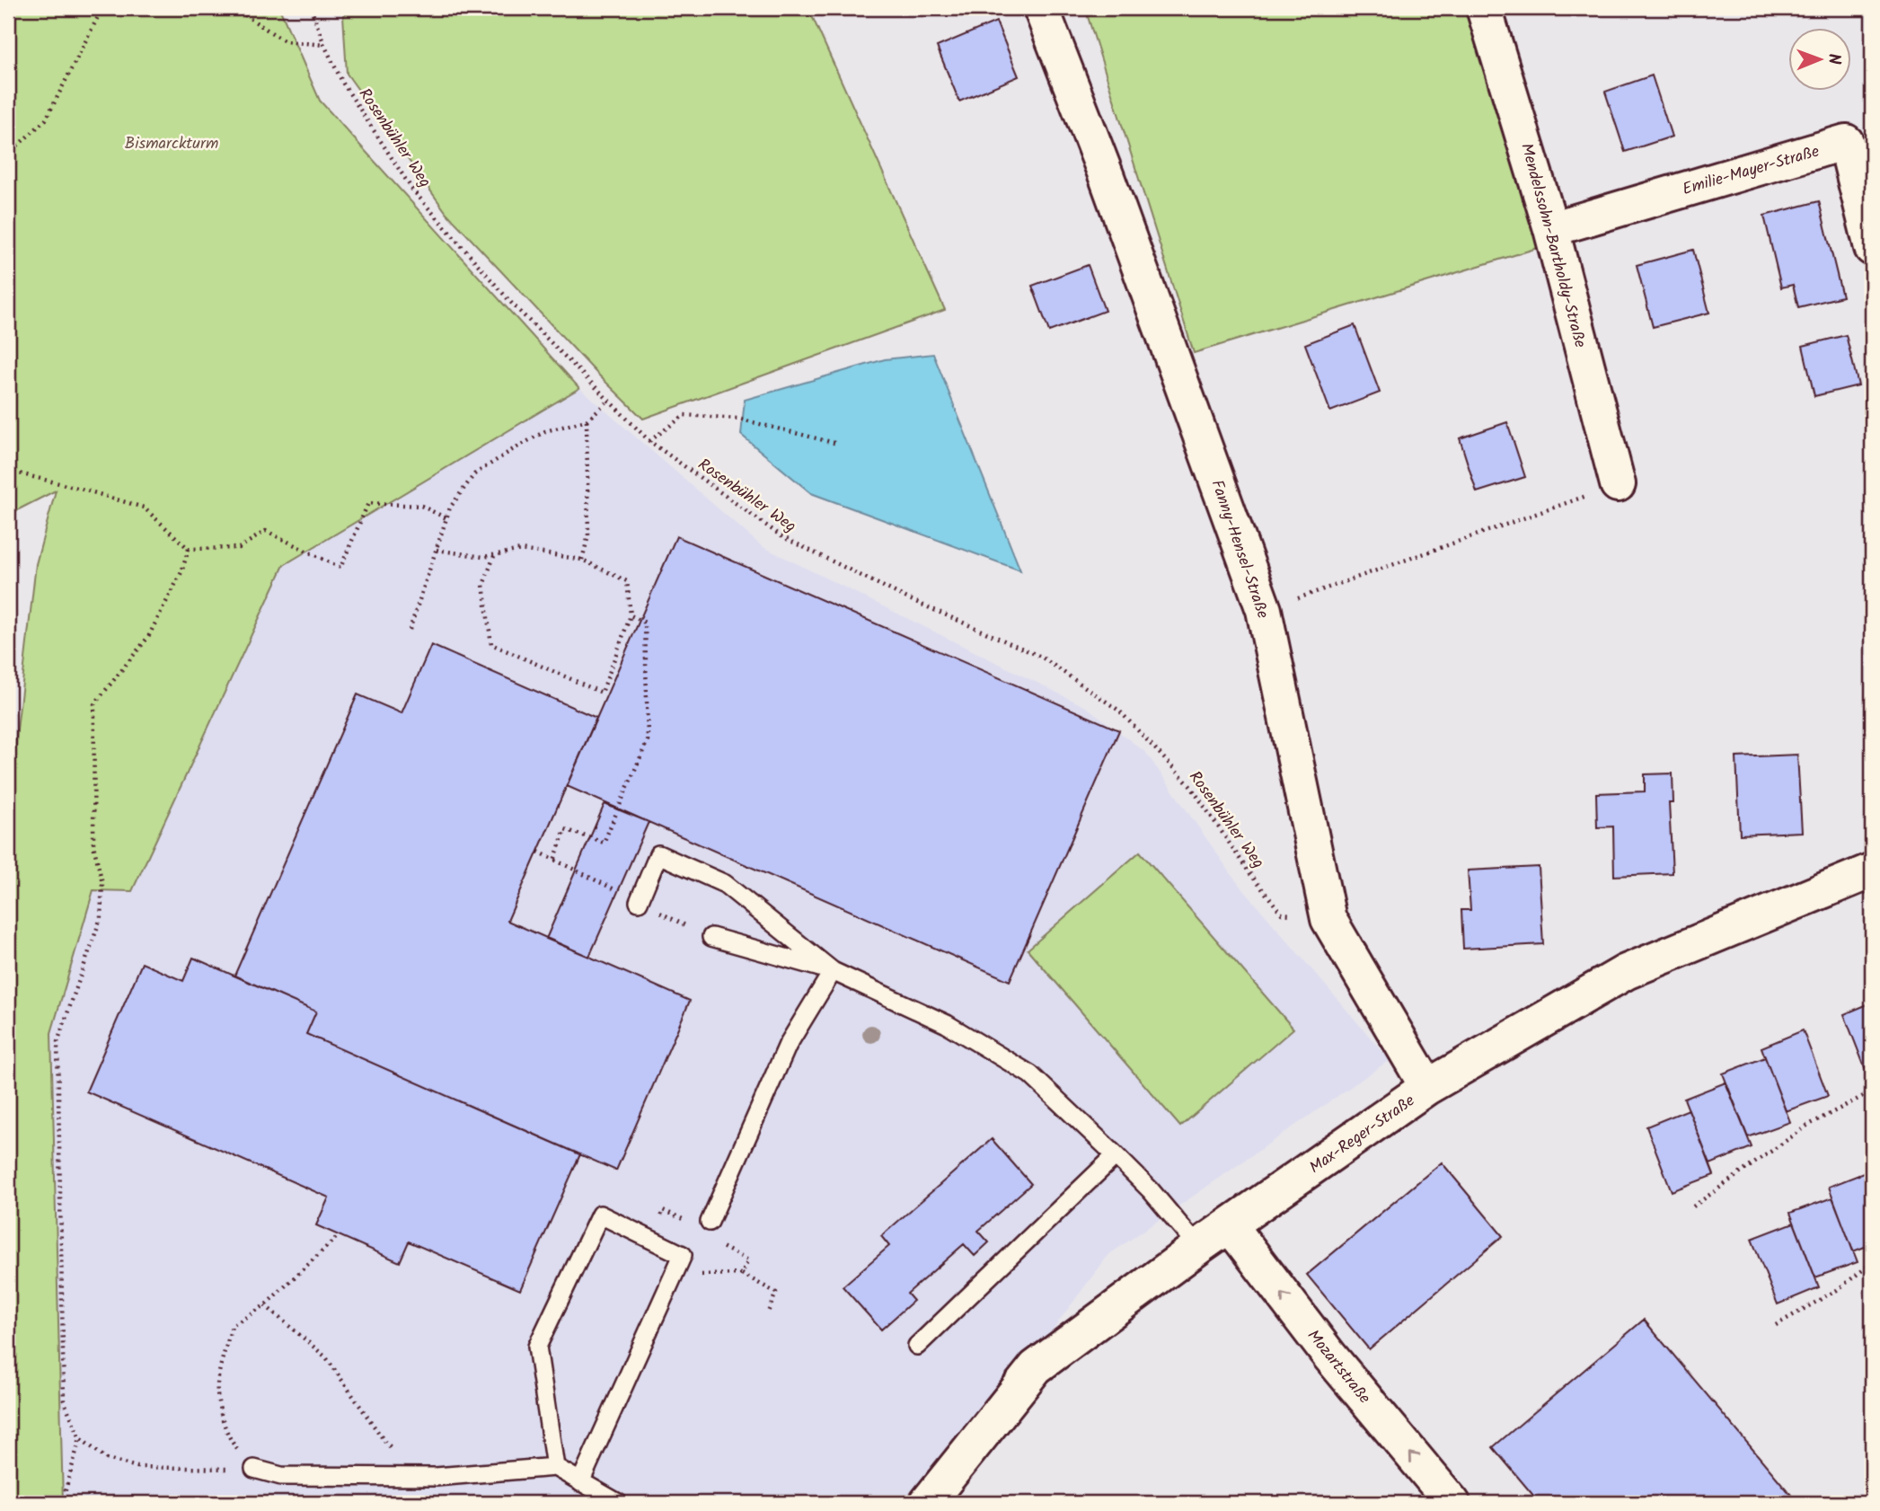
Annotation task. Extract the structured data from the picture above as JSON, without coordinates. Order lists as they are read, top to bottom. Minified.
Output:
{"streets":{"street":["Emilie-Mayer-Straße","Mendelssohn-Bartholdy-Straße","Fanny-Hensel-Straße","Max-Reger-Straße","Mozartstraße"],"path":["Rosenbühler Weg"]},"crossings":[["Rosenbühler Weg","Fanny-Hensel-Straße"],["Emilie-Mayer-Straße","Mendelssohn-Bartholdy-Straße"],["Fanny-Hensel-Straße","Max-Reger-Straße"],["Max-Reger-Straße","Mozartstraße"]],"one_way":["Mozartstraße"],"parks":["Bismarckturm"],"north":"right"}
